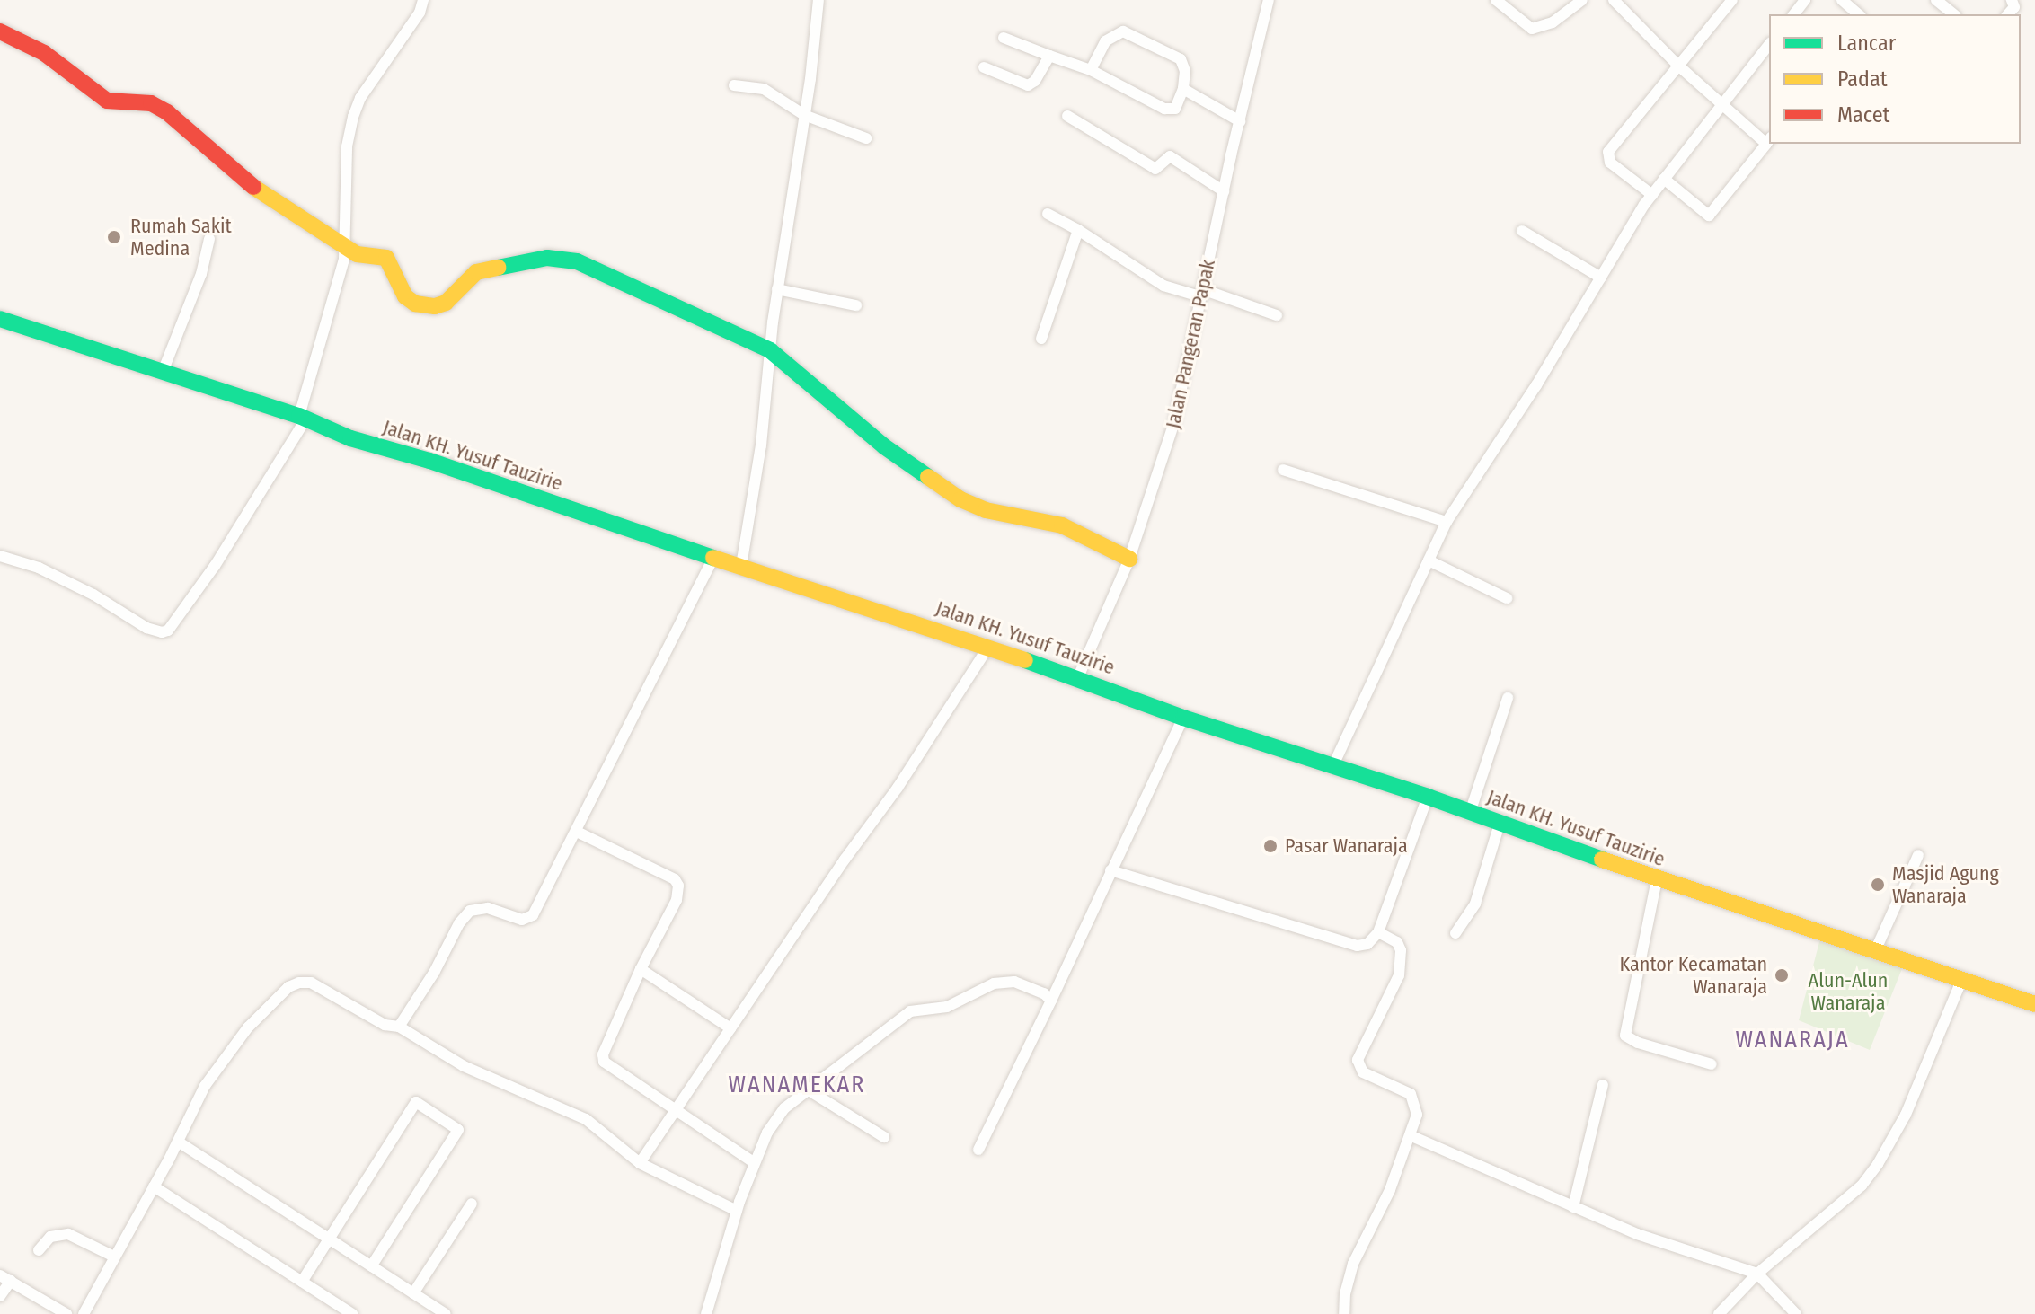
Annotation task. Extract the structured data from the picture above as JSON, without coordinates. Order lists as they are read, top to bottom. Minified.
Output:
{"streets":{"main road":["Jalan KH. Yusuf Tauzirie"],"street":["Jalan Pangeran Papak"]},"crossings":[["Jalan Pangeran Papak","Jalan KH. Yusuf Tauzirie"]],"districts":["WANARAJA","WANAMEKAR"],"parks":["Alun-Alun Wanaraja"],"places":["Rumah Sakit Medina","Pasar Wanaraja","Masjid Agung Wanaraja","Kantor Kecamatan Wanaraja"],"legend":["Lancar","Padat","Macet"]}
